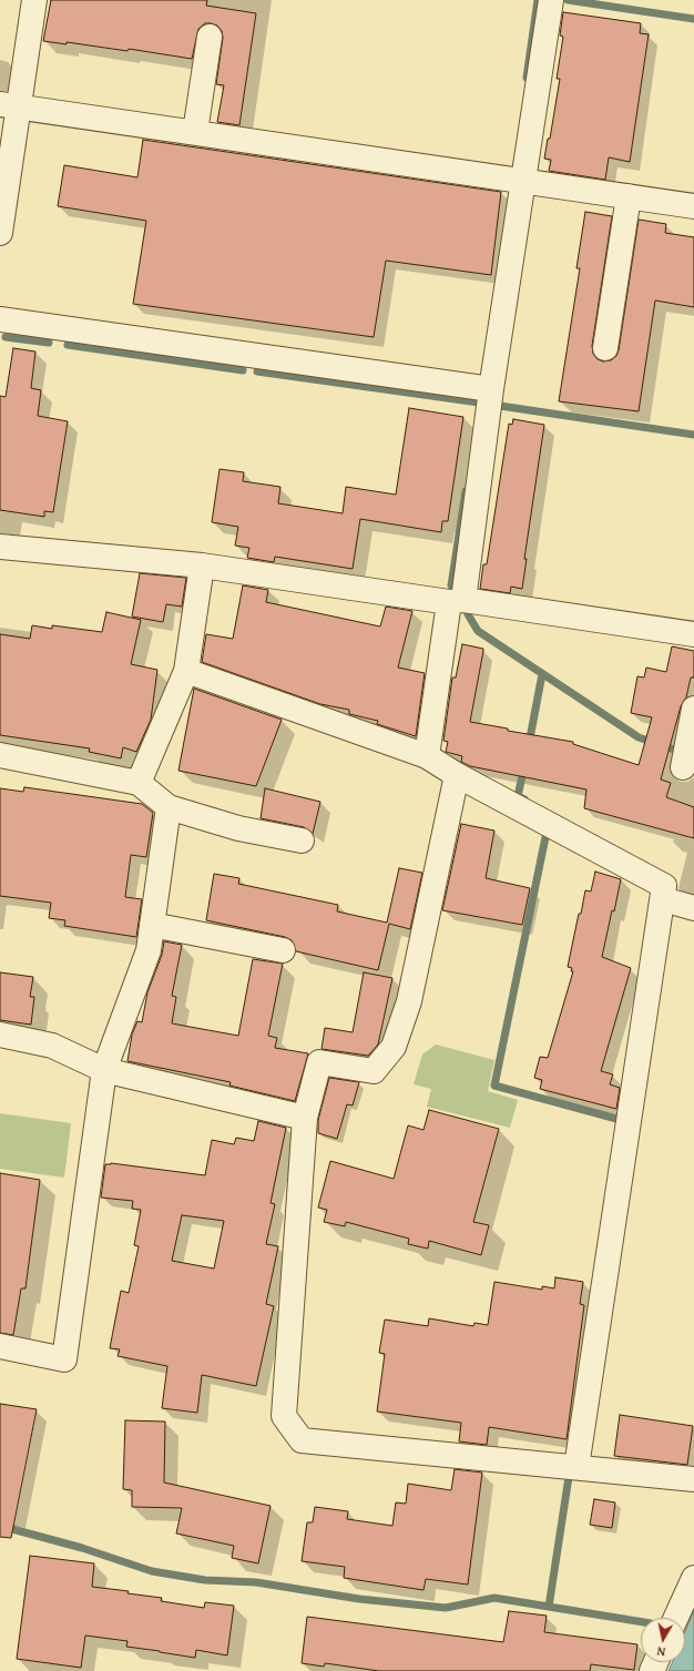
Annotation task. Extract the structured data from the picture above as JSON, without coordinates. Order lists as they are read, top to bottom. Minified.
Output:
{"north":"bottom"}
